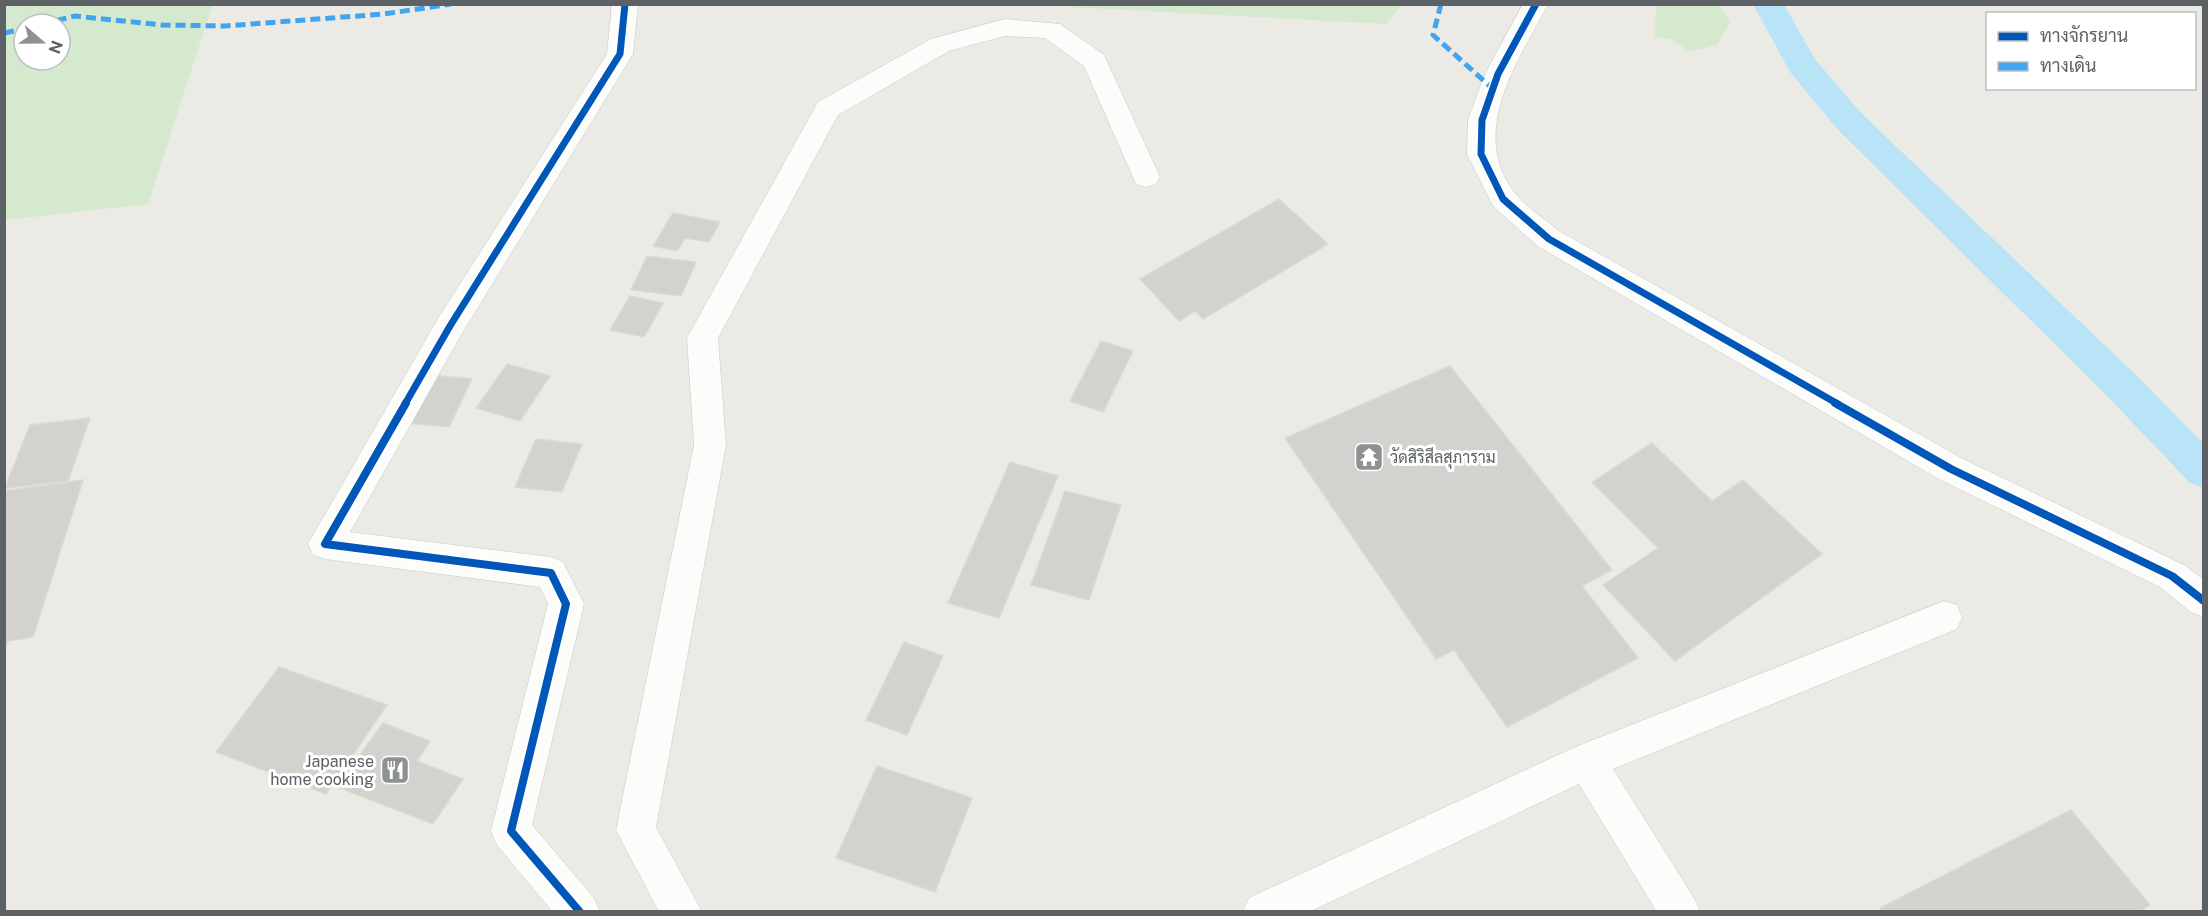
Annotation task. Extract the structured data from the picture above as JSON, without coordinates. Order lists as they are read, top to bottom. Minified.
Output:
{"places":{"temple":["วัดสิริสีลสุภาราม"],"restaurant":["Japanese home cooking"]},"legend":["ทางจักรยาน","ทางเดิน"],"north":"right"}
